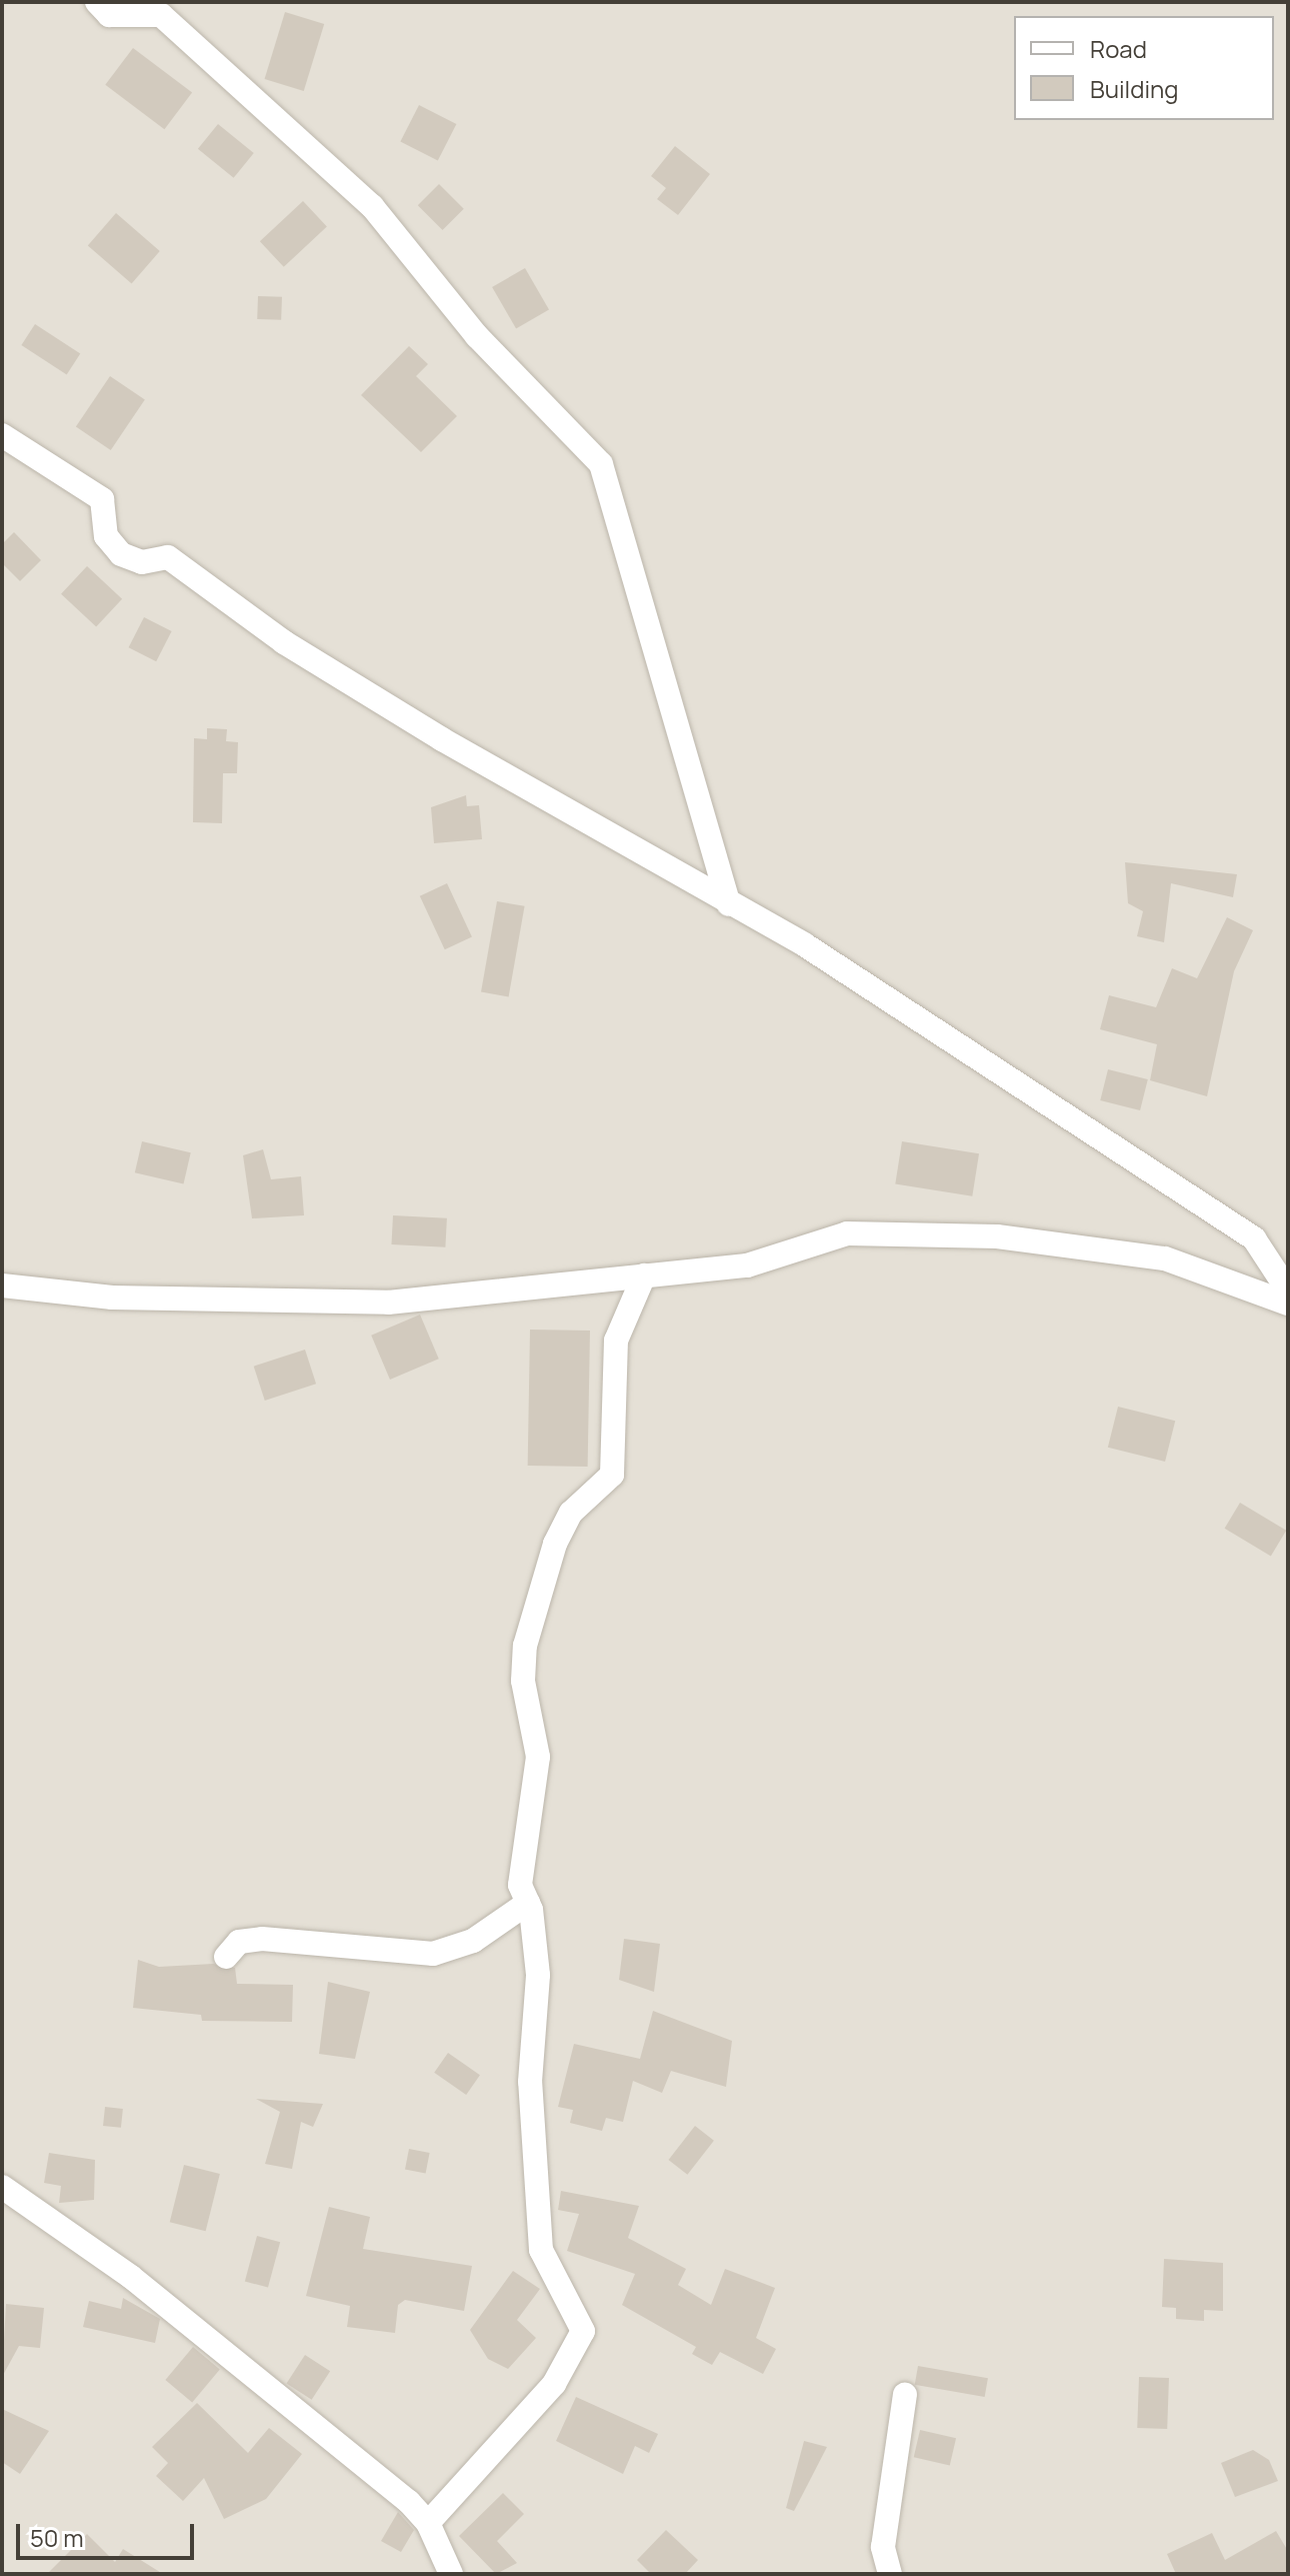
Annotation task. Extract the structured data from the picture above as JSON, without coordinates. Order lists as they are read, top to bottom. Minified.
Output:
{"legend":["Road","Building"],"scale_bar":"50 m"}
